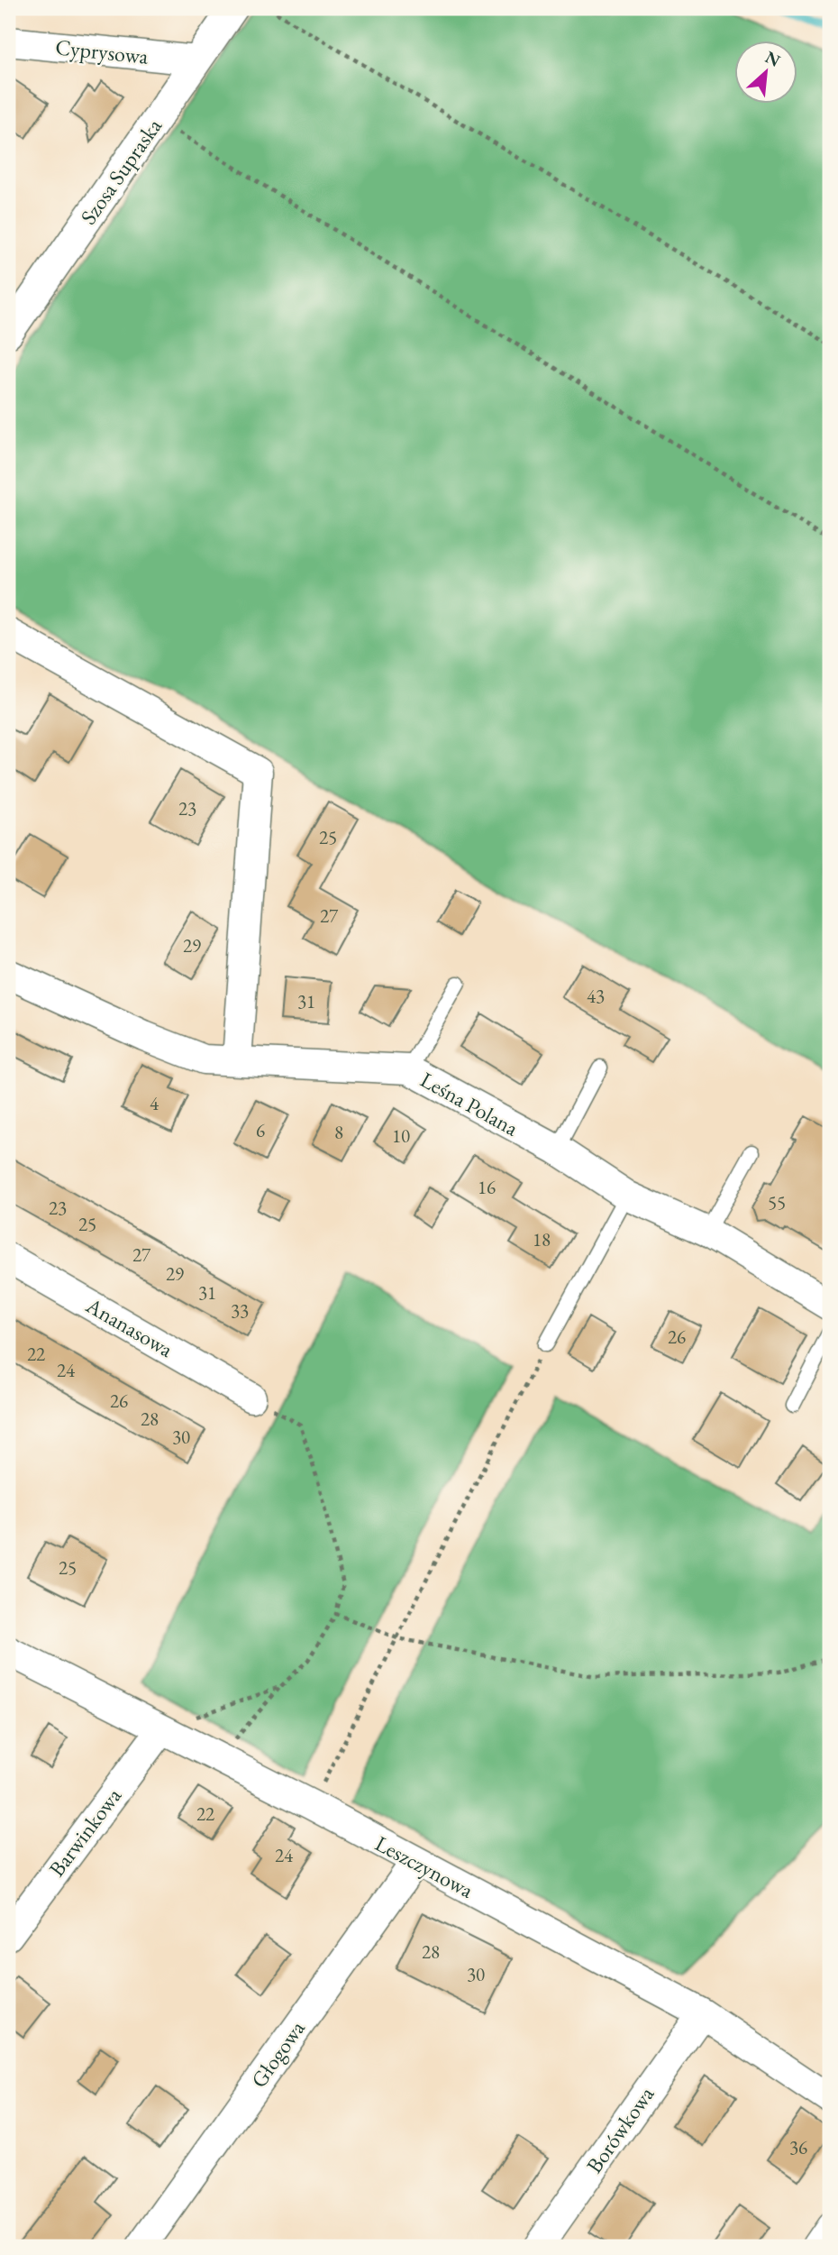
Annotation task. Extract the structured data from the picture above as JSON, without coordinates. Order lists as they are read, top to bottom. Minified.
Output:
{"streets":{"street":["Cyprysowa","Szosa Supraska","Leśna Polana","Ananasowa","Barwinkowa","Leszczynowa","Głogowa","Borówkowa"]},"crossings":[["Cyprysowa","Szosa Supraska"],["Barwinkowa","Leszczynowa"],["Leszczynowa","Głogowa"],["Leszczynowa","Borówkowa"]],"house_numbers":["23","25","27","29","43","31","4","6","8","10","16","55","23","25","18","27","29","31","33","26","22","24","26","28","30","25","22","24","28","30","36"],"north":"top right"}
